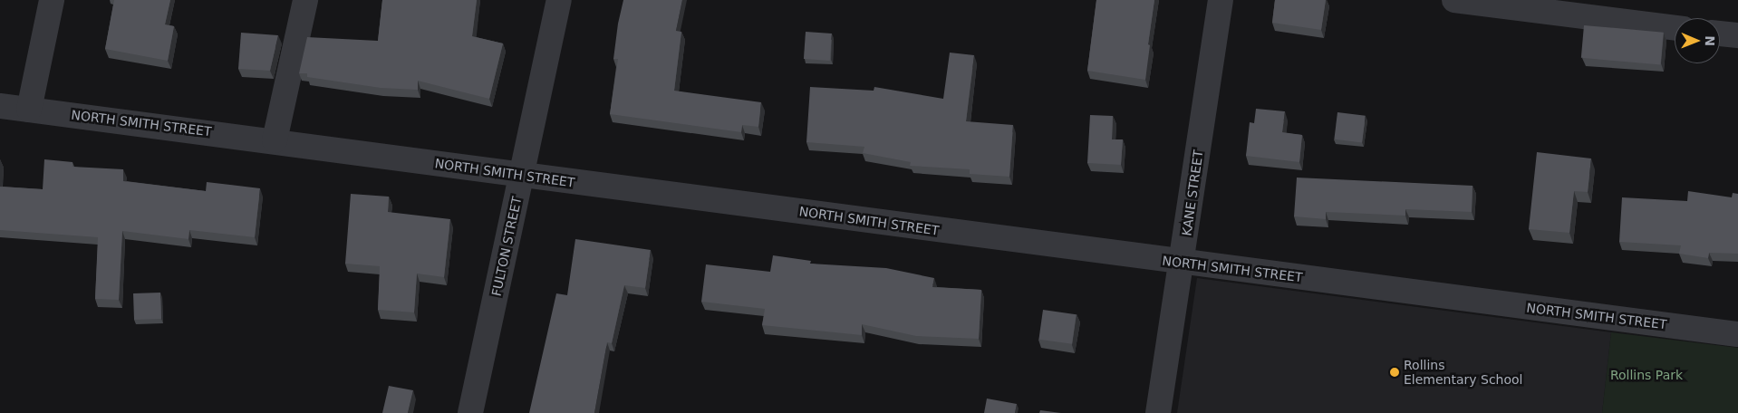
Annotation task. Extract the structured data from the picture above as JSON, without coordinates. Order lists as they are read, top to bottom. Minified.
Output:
{"streets":{"street":["NORTH SMITH STREET","KANE STREET","FULTON STREET"]},"crossings":[["NORTH SMITH STREET","KANE STREET"],["NORTH SMITH STREET","FULTON STREET"]],"parks":["Rollins Park"],"places":["Rollins Elementary School"],"north":"right"}
